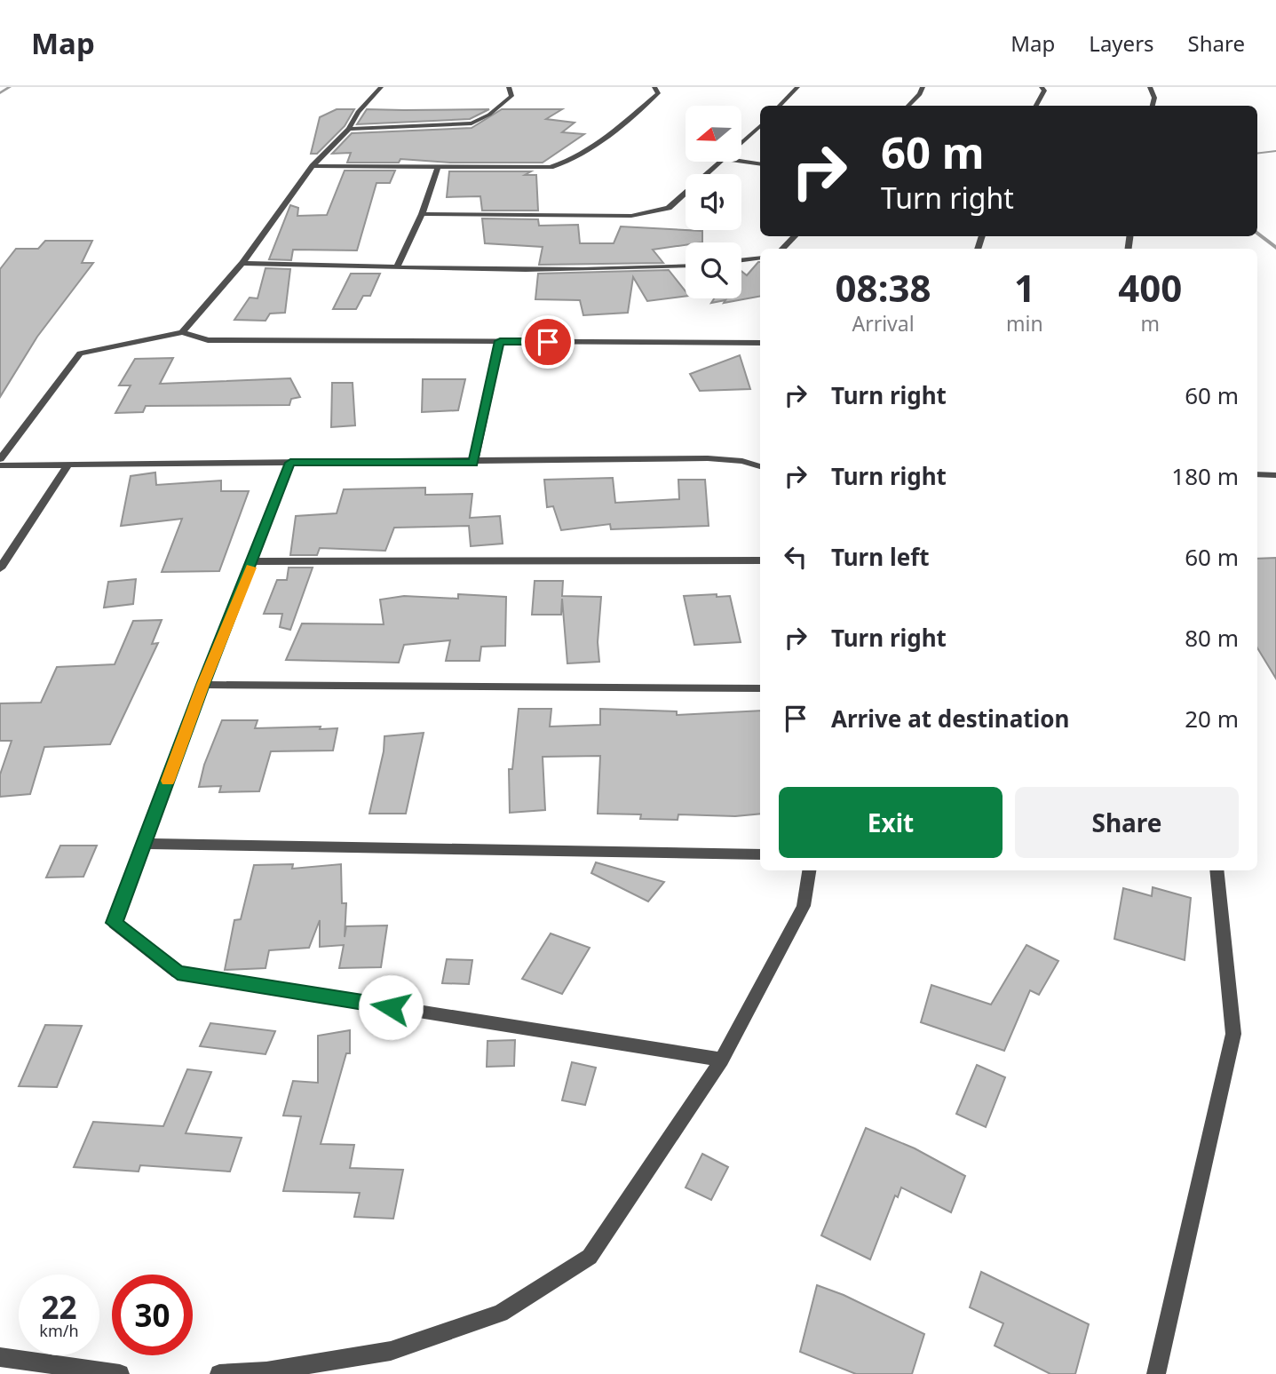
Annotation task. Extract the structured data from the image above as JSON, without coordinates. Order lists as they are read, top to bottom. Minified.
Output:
{"north":"left","page":{"header":"Map","nav":["Map","Layers","Share"],"turn":["60 m","Turn right"],"eta":["08:38","Arrival","1","min","400","m"],"list":[{"name":"Turn right","value":"60 m"},{"name":"Turn right","value":"180 m"},{"name":"Turn left","value":"60 m"},{"name":"Turn right","value":"80 m"},{"name":"Arrive at destination","value":"20 m"}],"buttons":["Exit","Share"],"speed":"22 km/h","limit":"30"}}
